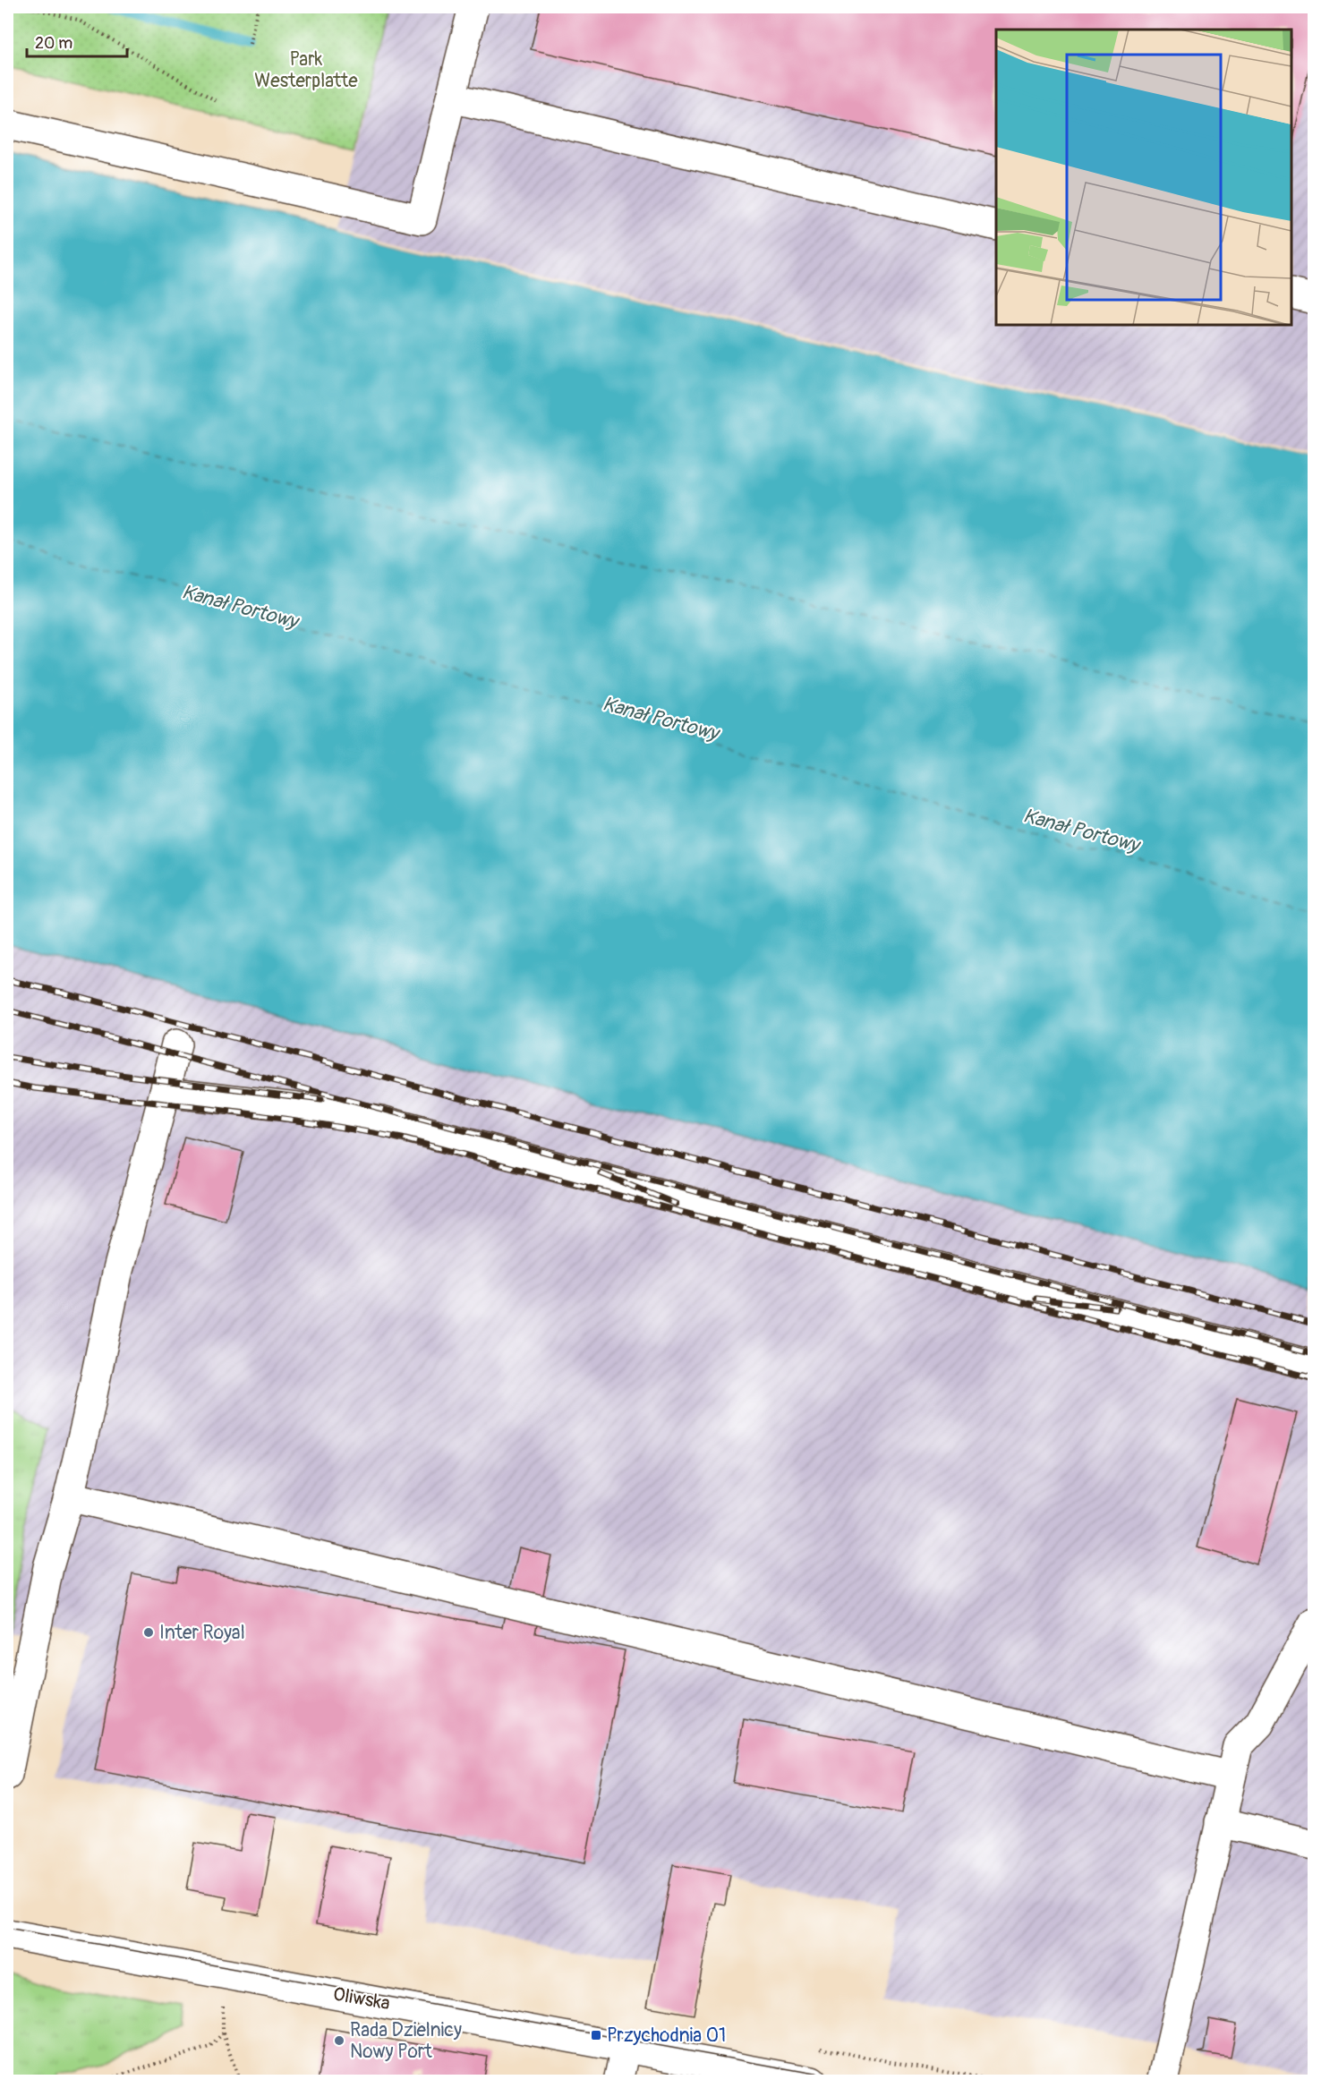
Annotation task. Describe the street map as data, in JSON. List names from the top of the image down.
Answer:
{
  "streets": {
    "street": ["Oliwska"]
  },
  "water": ["Kanał Portowy"],
  "parks": ["Park Westerplatte"],
  "places": {
    "other": ["Inter Royal", "Rada Dzielnicy Nowy Port"],
    "transit": ["Przychodnia 01"]
  },
  "scale_bar": "20 m"
}
